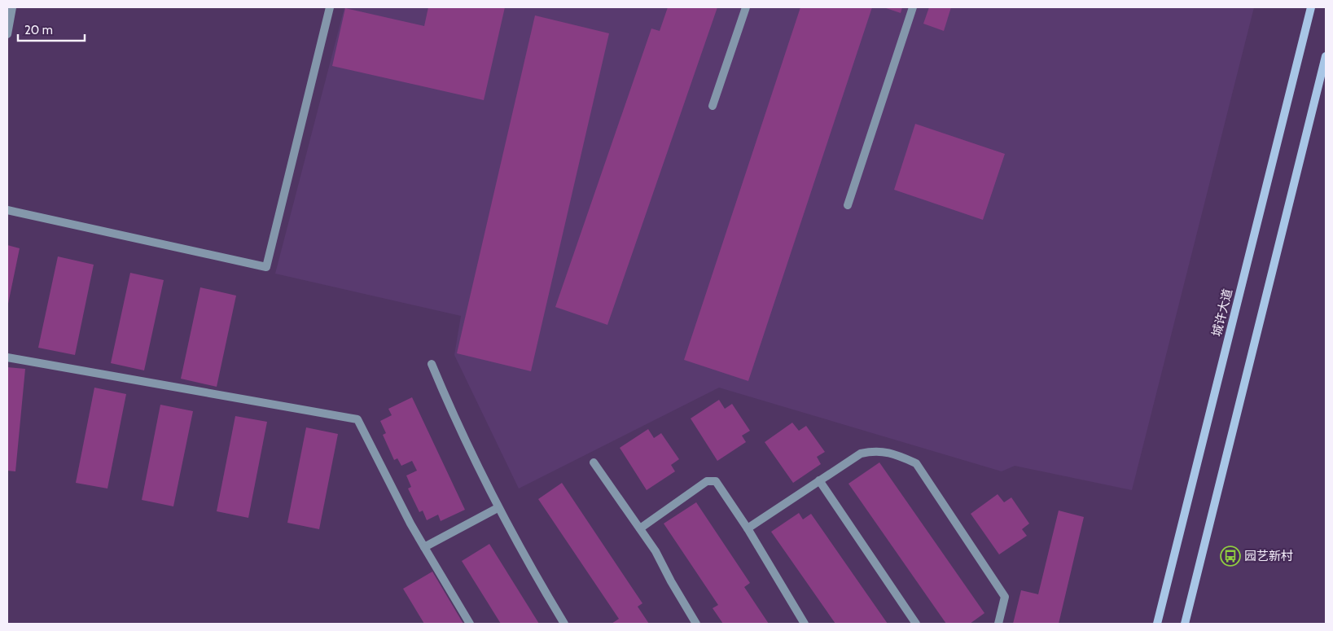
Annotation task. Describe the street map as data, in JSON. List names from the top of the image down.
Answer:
{
  "streets": {
    "main road": ["城许大道"]
  },
  "places": {
    "bus stop": ["园艺新村"]
  },
  "scale_bar": "20 m"
}
